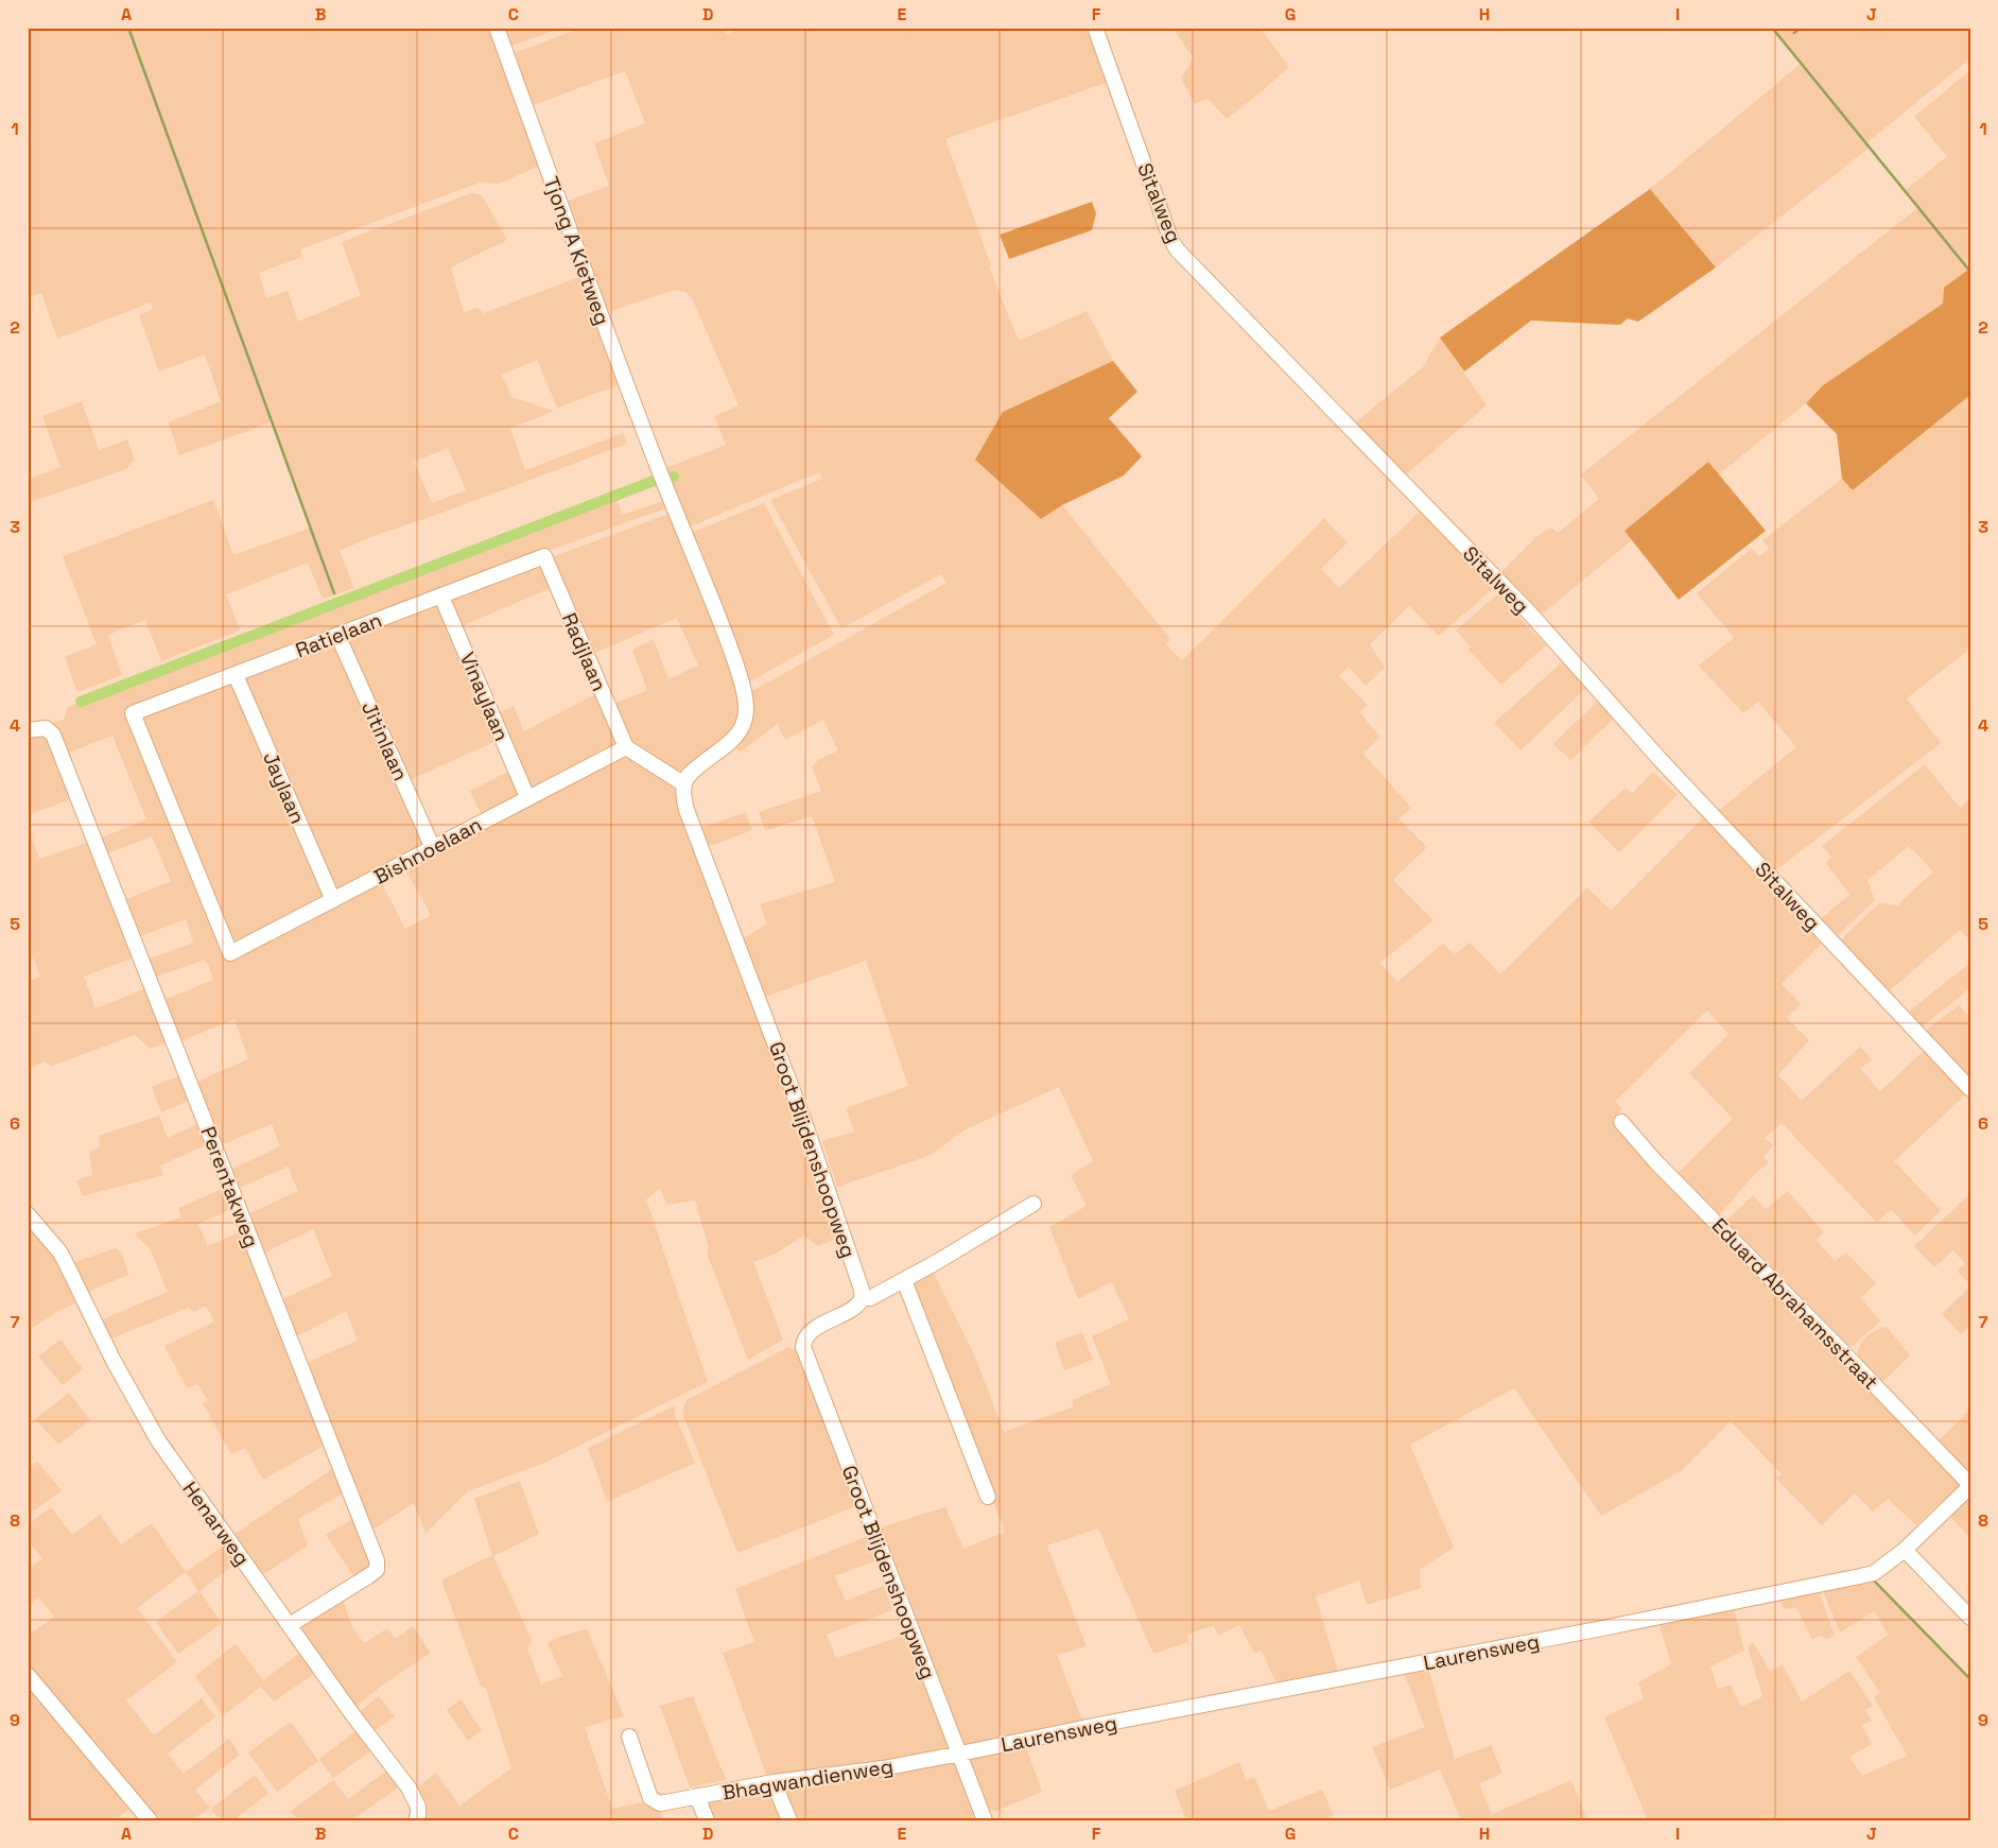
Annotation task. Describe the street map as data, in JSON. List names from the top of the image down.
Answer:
{
  "streets": {
    "street": [
      "Sitalweg",
      "Tjong A Kietweg",
      "Ratielaan",
      "Radjlaan",
      "Vinaylaan",
      "Jitinlaan",
      "Jaylaan",
      "Bishnoelaan",
      "Groot Blijdenshoopweg",
      "Perentakweg",
      "Eduard Abrahamsstraat",
      "Henarweg",
      "Laurensweg",
      "Bhagwandienweg"
    ]
  },
  "crossings": [
    ["Tjong A Kietweg", "Groot Blijdenshoopweg"],
    ["Ratielaan", "Radjlaan"],
    ["Ratielaan", "Vinaylaan"],
    ["Ratielaan", "Jitinlaan"],
    ["Ratielaan", "Jaylaan"],
    ["Ratielaan", "Bishnoelaan"],
    ["Radjlaan", "Bishnoelaan"],
    ["Vinaylaan", "Bishnoelaan"],
    ["Jitinlaan", "Bishnoelaan"],
    ["Jaylaan", "Bishnoelaan"],
    ["Groot Blijdenshoopweg", "Laurensweg"],
    ["Groot Blijdenshoopweg", "Bhagwandienweg"],
    ["Perentakweg", "Henarweg"],
    ["Eduard Abrahamsstraat", "Laurensweg"],
    ["Laurensweg", "Bhagwandienweg"]
  ],
  "grid": {
    "columns": [
      "A",
      "B",
      "C",
      "D",
      "E",
      "F",
      "G",
      "H",
      "I",
      "J"
    ],
    "rows": [
      "1",
      "2",
      "3",
      "4",
      "5",
      "6",
      "7",
      "8",
      "9"
    ]
  }
}
